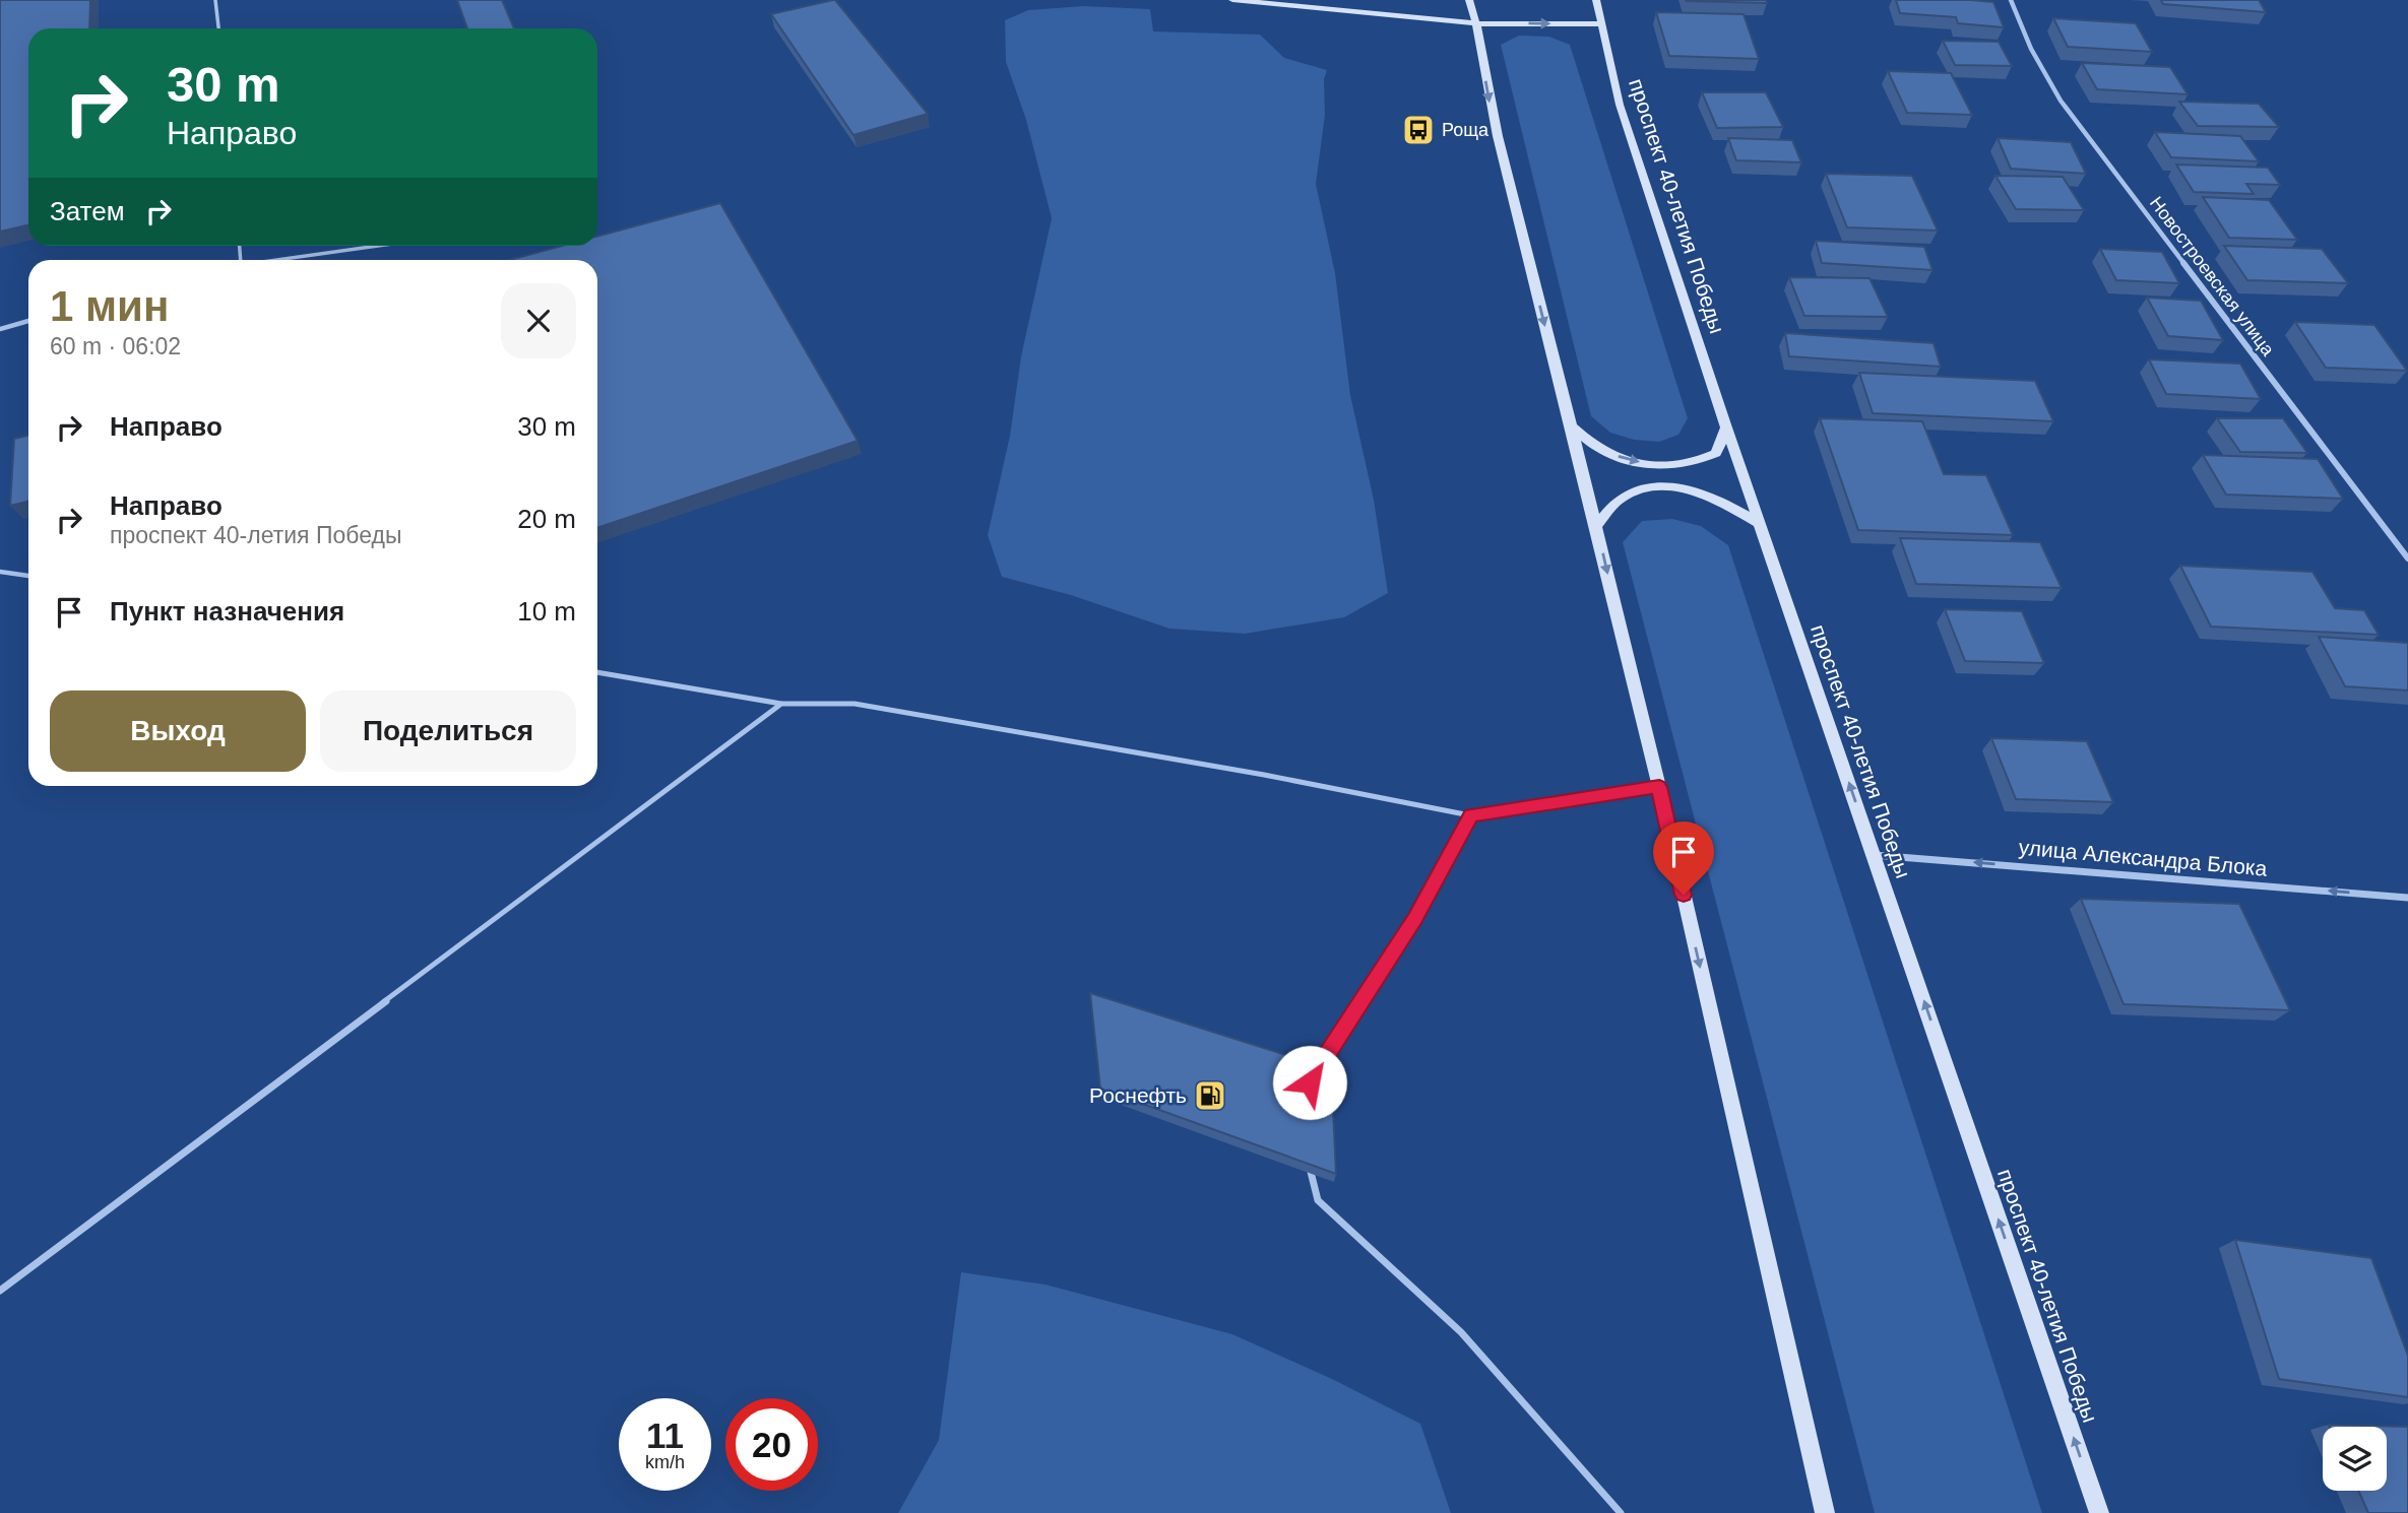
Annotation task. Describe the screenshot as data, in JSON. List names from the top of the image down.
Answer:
{
  "streets": {
    "main road": ["проспект 40-летия Победы"],
    "street": ["Новостроевская улица", "улица Александра Блока"]
  },
  "crossings": [
    ["проспект 40-летия Победы", "улица Александра Блока"]
  ],
  "one_way": ["проспект 40-летия Победы", "улица Александра Блока"],
  "places": {
    "bus stop": ["Роща"],
    "fuel station": ["Роснефть"]
  },
  "page": {
    "turn": ["30 m", "Направо"],
    "then": "Затем",
    "heading": ["1 мин", "60 m · 06:02"],
    "list": [
      {
        "name": "Направо",
        "value": "30 m"
      },
      {
        "name": "Направо",
        "note": "проспект 40-летия Победы",
        "value": "20 m"
      },
      {
        "name": "Пункт назначения",
        "value": "10 m"
      }
    ],
    "buttons": ["Выход", "Поделиться"],
    "speed": "11 km/h",
    "limit": "20"
  }
}
